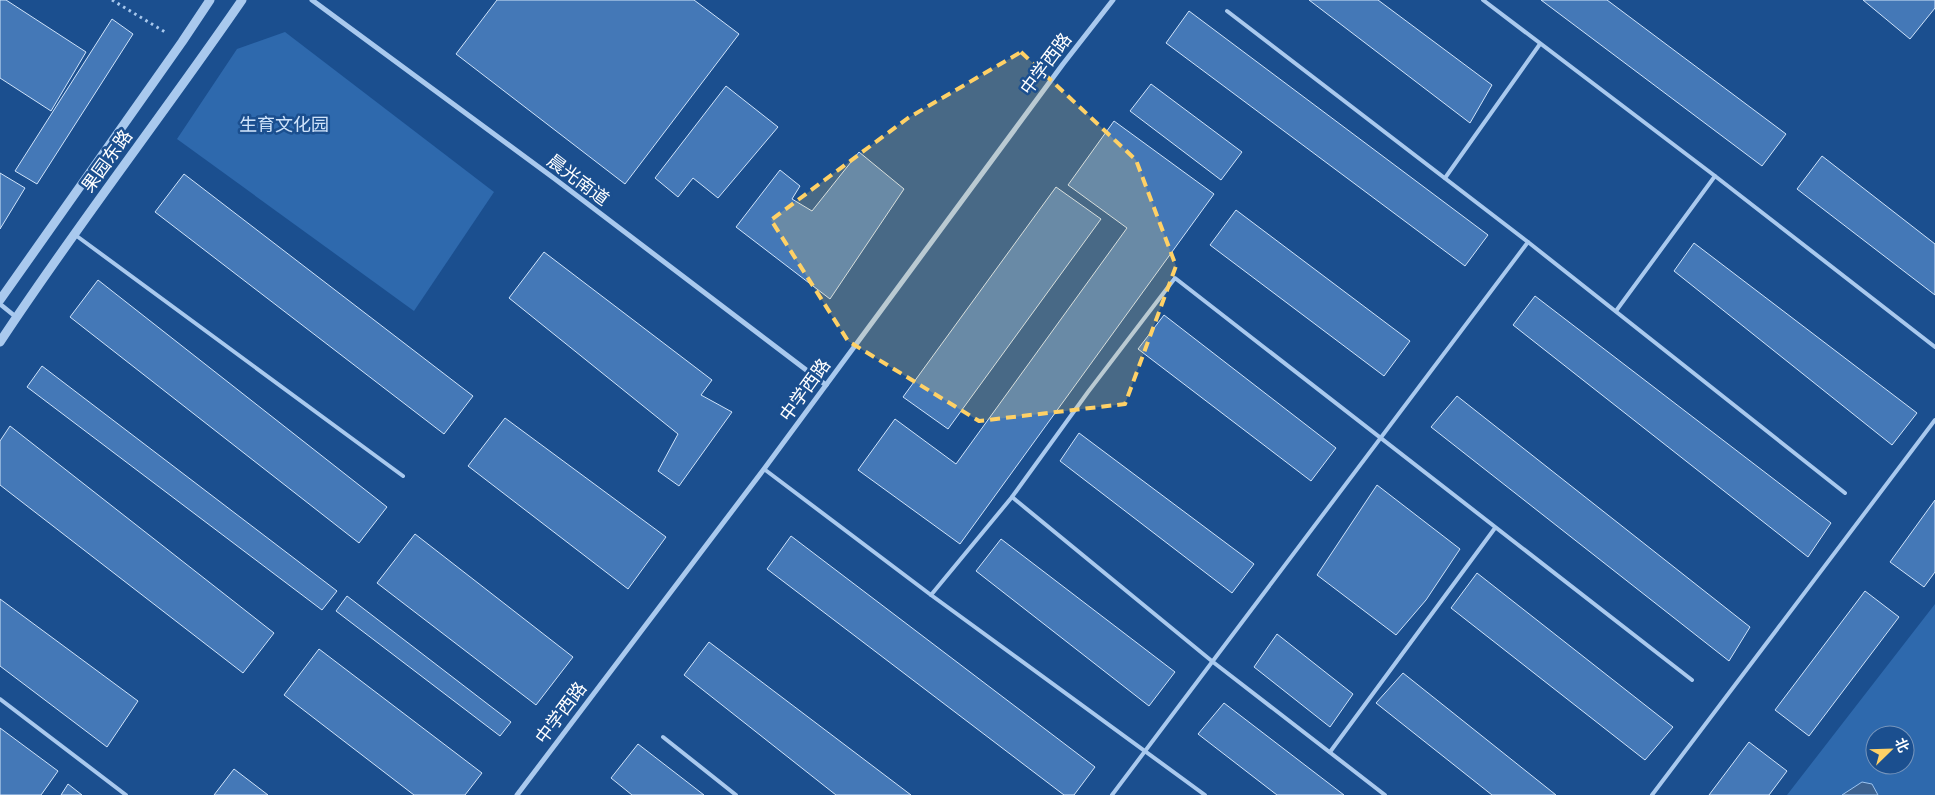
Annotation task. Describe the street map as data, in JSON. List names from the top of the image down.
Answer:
{
  "streets": {
    "street": ["中学西路", "果园东路", "晨光南道"]
  },
  "crossings": [
    ["中学西路", "晨光南道"]
  ],
  "parks": ["生育文化园"],
  "north": "top right"
}
